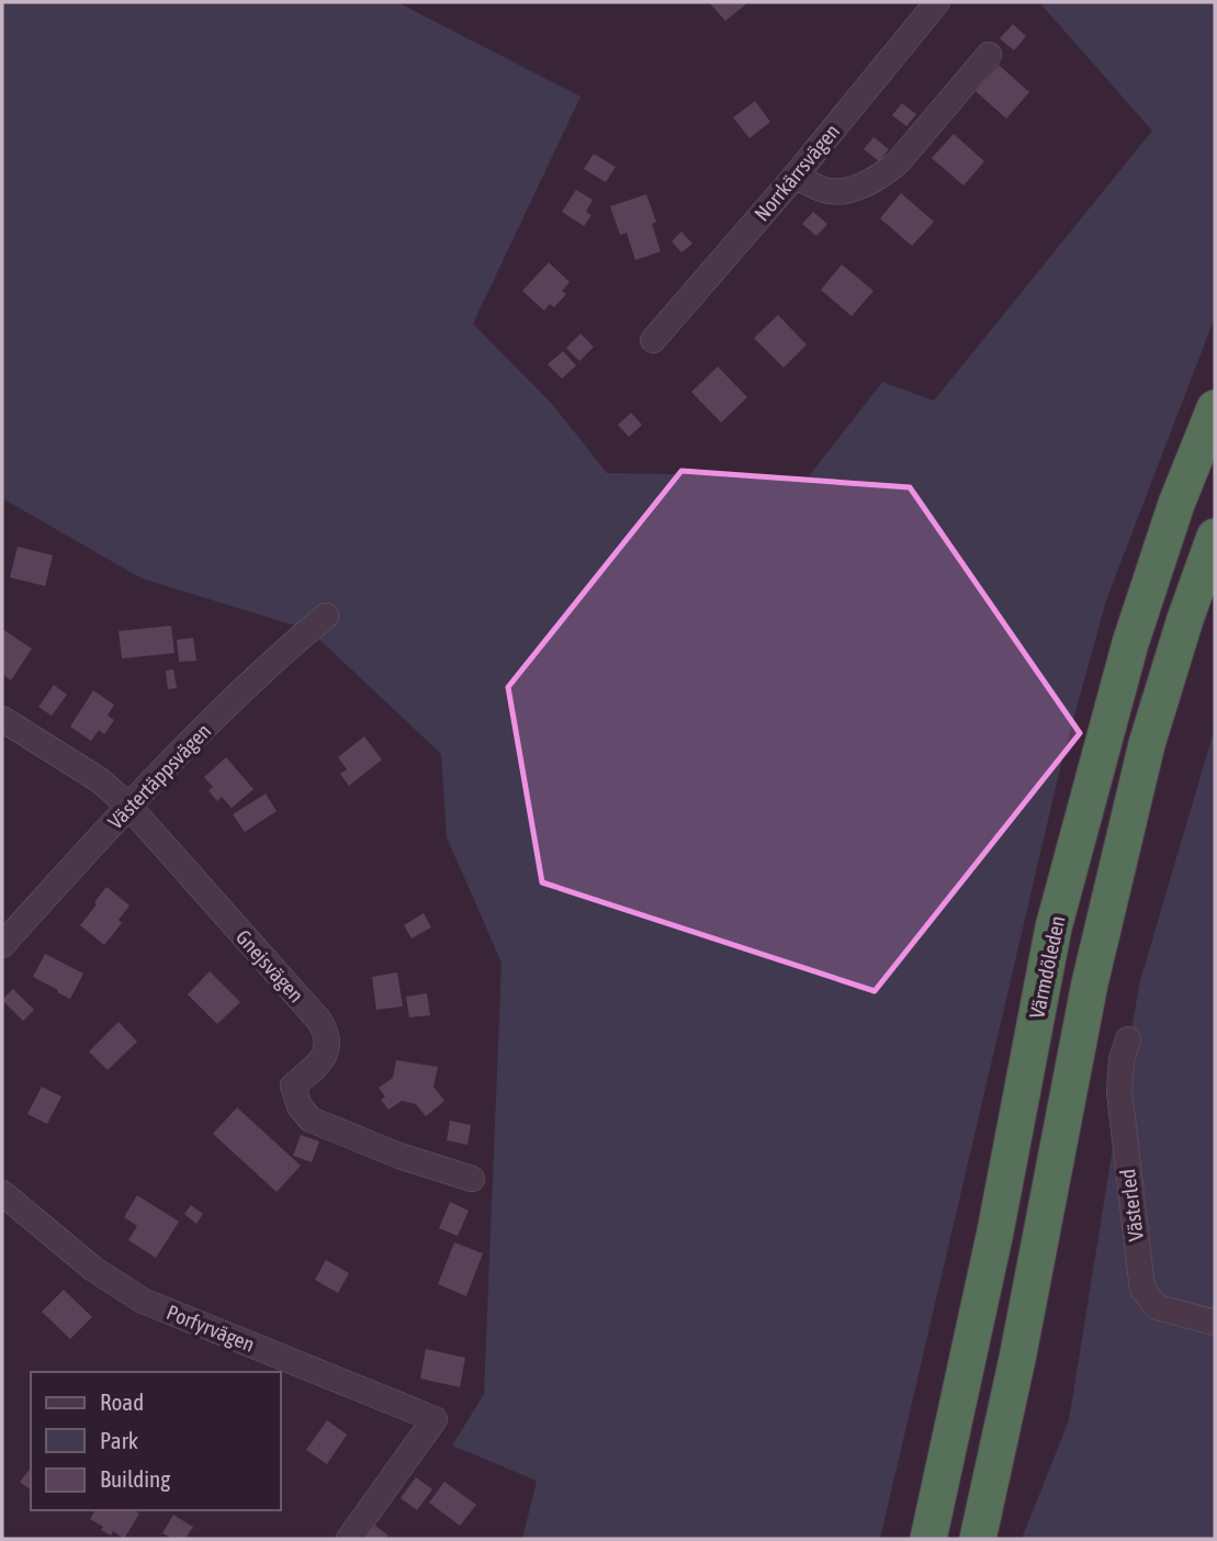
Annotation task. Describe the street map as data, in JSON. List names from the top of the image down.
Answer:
{
  "streets": {
    "highway": ["Värmdöleden"],
    "street": [
      "Norrkärrsvägen",
      "Västertäppsvägen",
      "Gnejsvägen",
      "Västerled",
      "Porfyrvägen"
    ]
  },
  "crossings": [
    ["Västertäppsvägen", "Gnejsvägen"]
  ],
  "legend": ["Road", "Park", "Building"]
}
